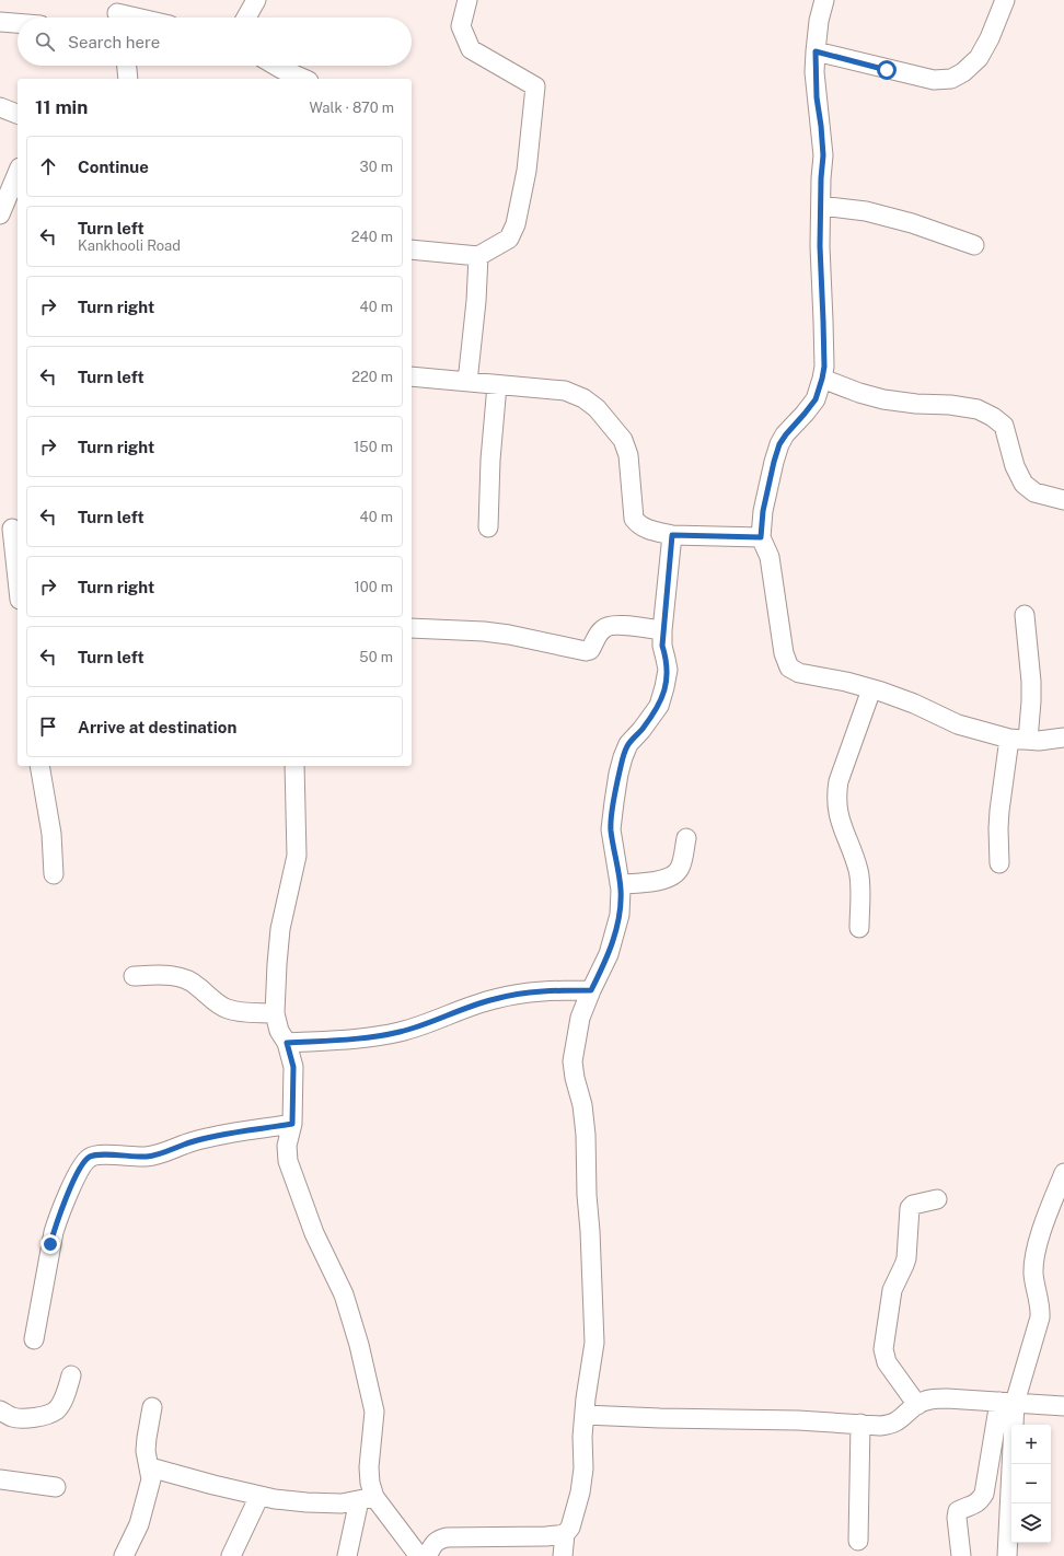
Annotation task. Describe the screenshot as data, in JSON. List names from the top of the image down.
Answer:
{
  "page": {
    "search": "Search here",
    "heading": ["11 min", "Walk · 870 m"],
    "list": [
      ["Continue", "30 m"],
      ["Turn left", "Kankhooli Road", "240 m"],
      ["Turn right", "40 m"],
      ["Turn left", "220 m"],
      ["Turn right", "150 m"],
      ["Turn left", "40 m"],
      ["Turn right", "100 m"],
      ["Turn left", "50 m"],
      "Arrive at destination"
    ],
    "map_buttons": ["+", "−"]
  }
}
